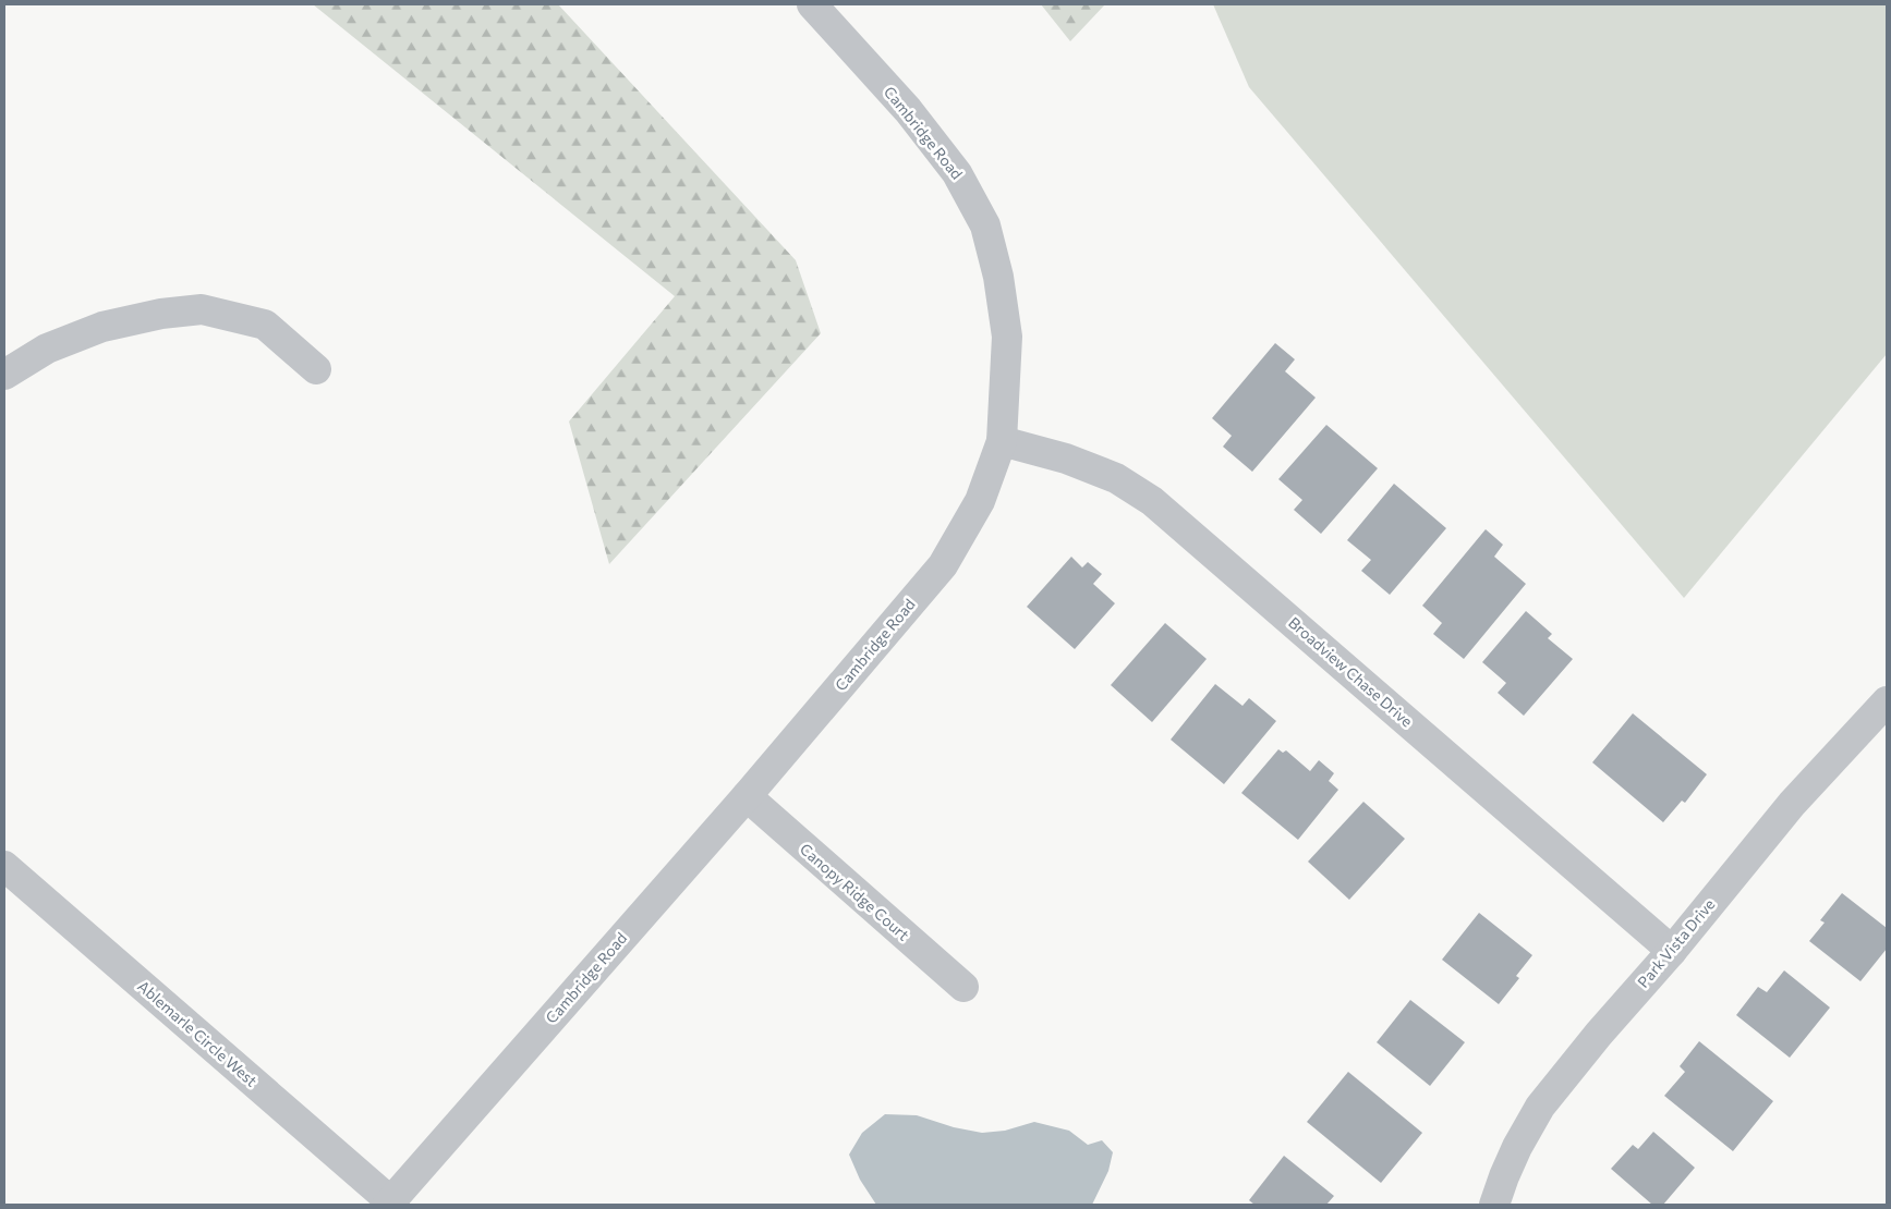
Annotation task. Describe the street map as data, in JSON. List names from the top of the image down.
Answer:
{
  "streets": {
    "street": [
      "Cambridge Road",
      "Broadview Chase Drive",
      "Canopy Ridge Court",
      "Park Vista Drive",
      "Ablemarle Circle West"
    ]
  },
  "crossings": [
    ["Cambridge Road", "Broadview Chase Drive"],
    ["Cambridge Road", "Canopy Ridge Court"],
    ["Cambridge Road", "Ablemarle Circle West"],
    ["Broadview Chase Drive", "Park Vista Drive"]
  ]
}
